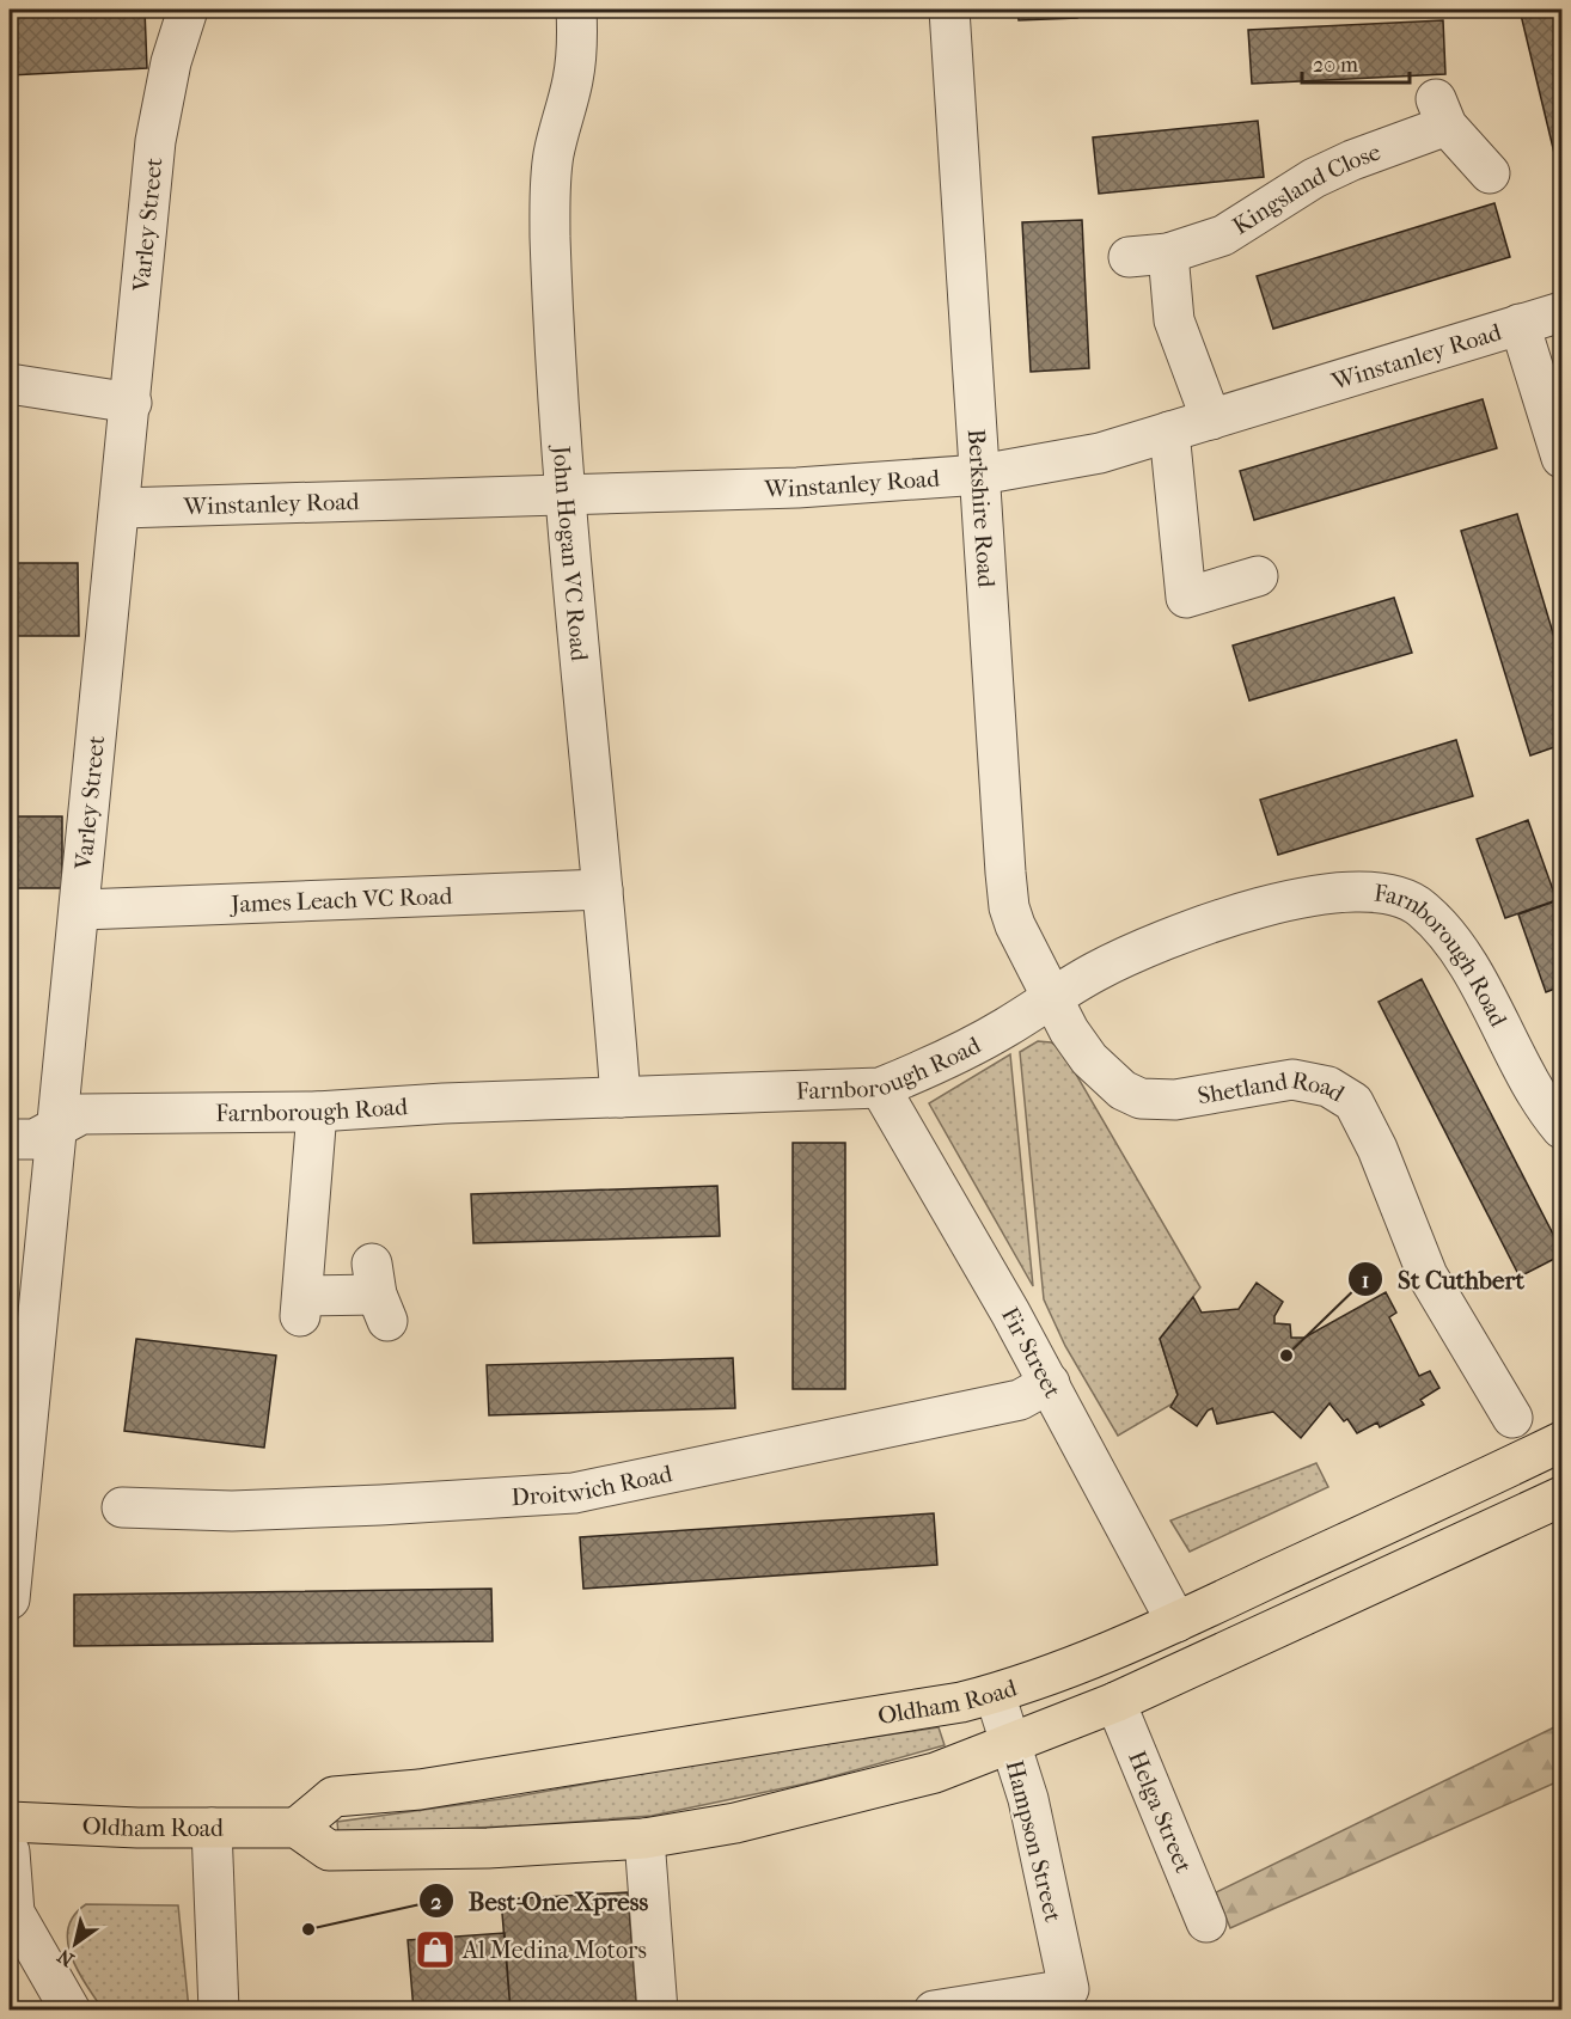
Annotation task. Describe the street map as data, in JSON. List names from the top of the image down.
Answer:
{
  "streets": {
    "highway": ["Oldham Road"],
    "street": [
      "Kingsland Close",
      "Varley Street",
      "Winstanley Road",
      "Berkshire Road",
      "John Hogan VC Road",
      "James Leach VC Road",
      "Farnborough Road",
      "Shetland Road",
      "Fir Street",
      "Droitwich Road",
      "Helga Street",
      "Hampson Street"
    ]
  },
  "crossings": [
    ["Varley Street", "Winstanley Road"],
    ["Varley Street", "James Leach VC Road"],
    ["Varley Street", "Farnborough Road"],
    ["Winstanley Road", "Berkshire Road"],
    ["Winstanley Road", "John Hogan VC Road"],
    ["Berkshire Road", "Farnborough Road"],
    ["Berkshire Road", "Shetland Road"],
    ["John Hogan VC Road", "James Leach VC Road"],
    ["John Hogan VC Road", "Farnborough Road"],
    ["Farnborough Road", "Shetland Road"],
    ["Farnborough Road", "Fir Street"],
    ["Fir Street", "Droitwich Road"],
    ["Fir Street", "Oldham Road"],
    ["Oldham Road", "Hampson Street"]
  ],
  "places": {
    "other": ["St Cuthbert", "Best-One Xpress"],
    "shop": ["Al Medina Motors"]
  },
  "scale_bar": "20 m",
  "north": "bottom left"
}
